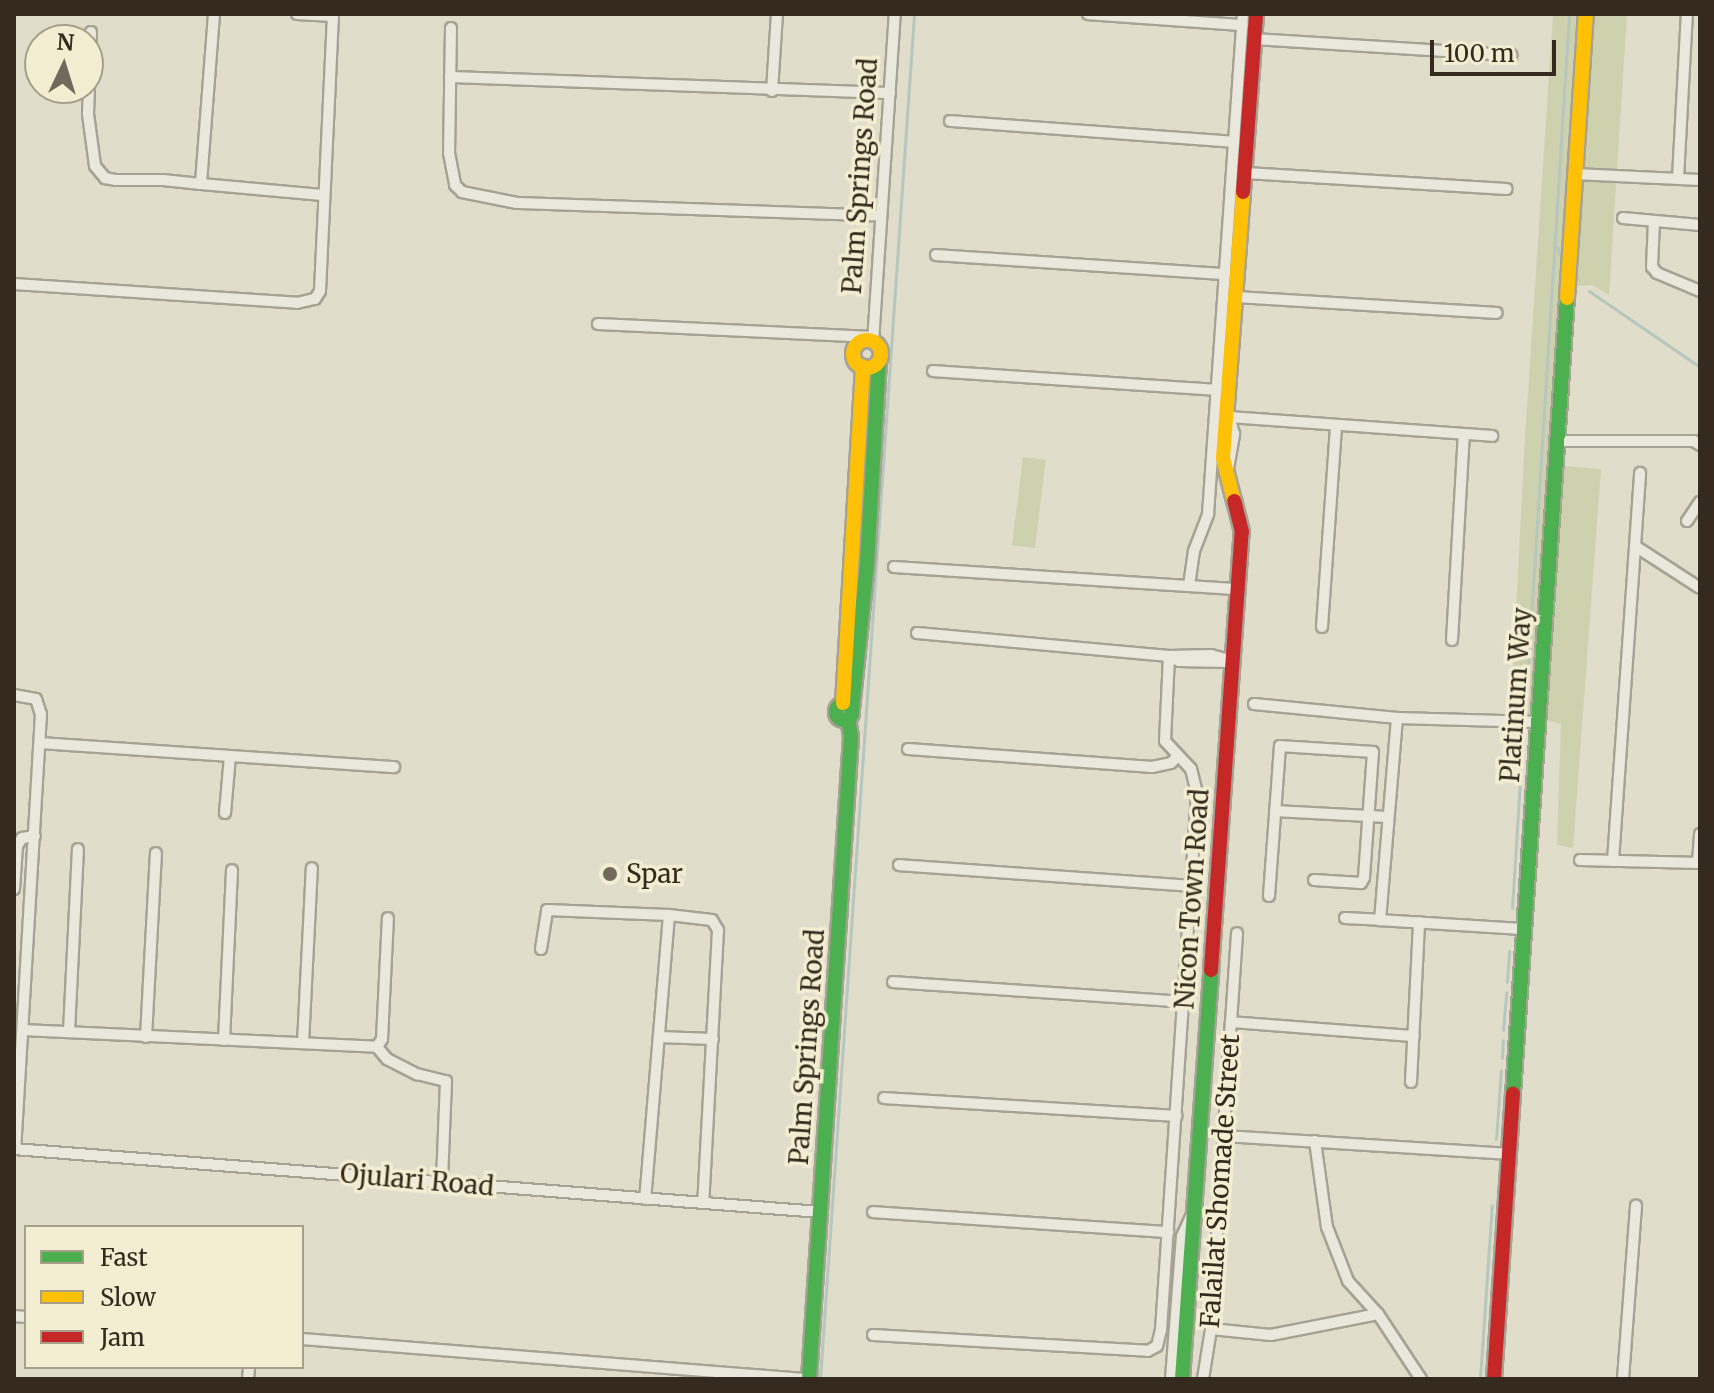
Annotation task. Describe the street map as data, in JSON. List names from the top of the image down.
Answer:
{
  "streets": {
    "street": [
      "Palm Springs Road",
      "Platinum Way",
      "Nicon Town Road",
      "Ojulari Road",
      "Falailat Shomade Street"
    ]
  },
  "crossings": [
    ["Palm Springs Road", "Ojulari Road"]
  ],
  "places": ["Spar"],
  "legend": ["Fast", "Slow", "Jam"],
  "scale_bar": "100 m",
  "north": "top"
}
